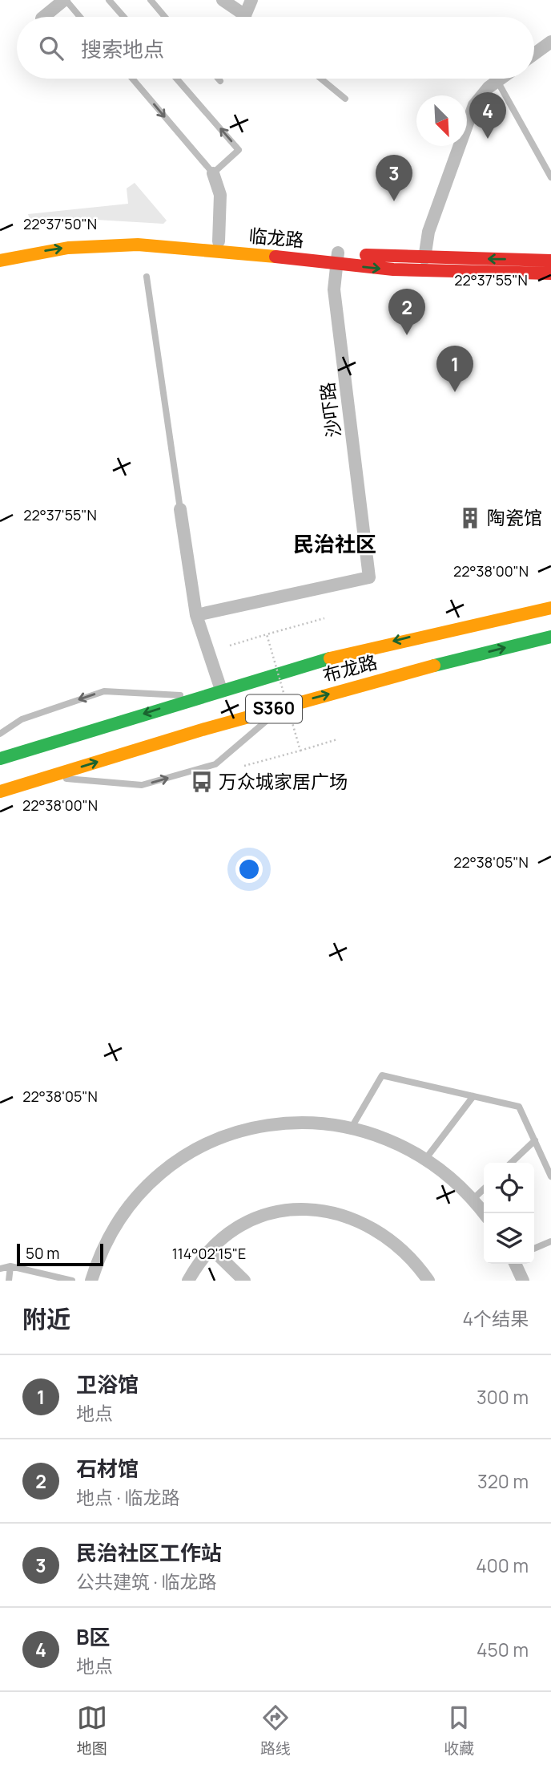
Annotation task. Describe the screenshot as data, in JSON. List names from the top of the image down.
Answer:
{
  "streets": {
    "main road": ["临龙路", "布龙路", "S360"],
    "street": ["沙吓路"]
  },
  "crossings": [
    ["临龙路", "沙吓路"]
  ],
  "districts": ["民治社区"],
  "places": {
    "building": ["陶瓷馆"],
    "bus stop": ["万众城家居广场"]
  },
  "scale_bar": "50 m",
  "north": "bottom right",
  "page": {
    "search": "搜索地点",
    "pins": [
      "4",
      "3",
      "2",
      "1"
    ],
    "scale": "50 m",
    "heading": ["附近", "4个结果"],
    "list": [
      {
        "mark": "1",
        "name": "卫浴馆",
        "note": "地点",
        "value": "300 m"
      },
      {
        "mark": "2",
        "name": "石材馆",
        "note": "地点 · 临龙路",
        "value": "320 m"
      },
      {
        "mark": "3",
        "name": "民治社区工作站",
        "note": "公共建筑 · 临龙路",
        "value": "400 m"
      },
      {
        "mark": "4",
        "name": "B区",
        "note": "地点",
        "value": "450 m"
      }
    ],
    "nav": ["地图", "路线", "收藏"]
  },
  "coordinates": [
    "22°37'50\"N",
    "22°37'55\"N",
    "22°38'00\"N",
    "22°38'05\"N",
    "114°02'15\"E"
  ]
}
